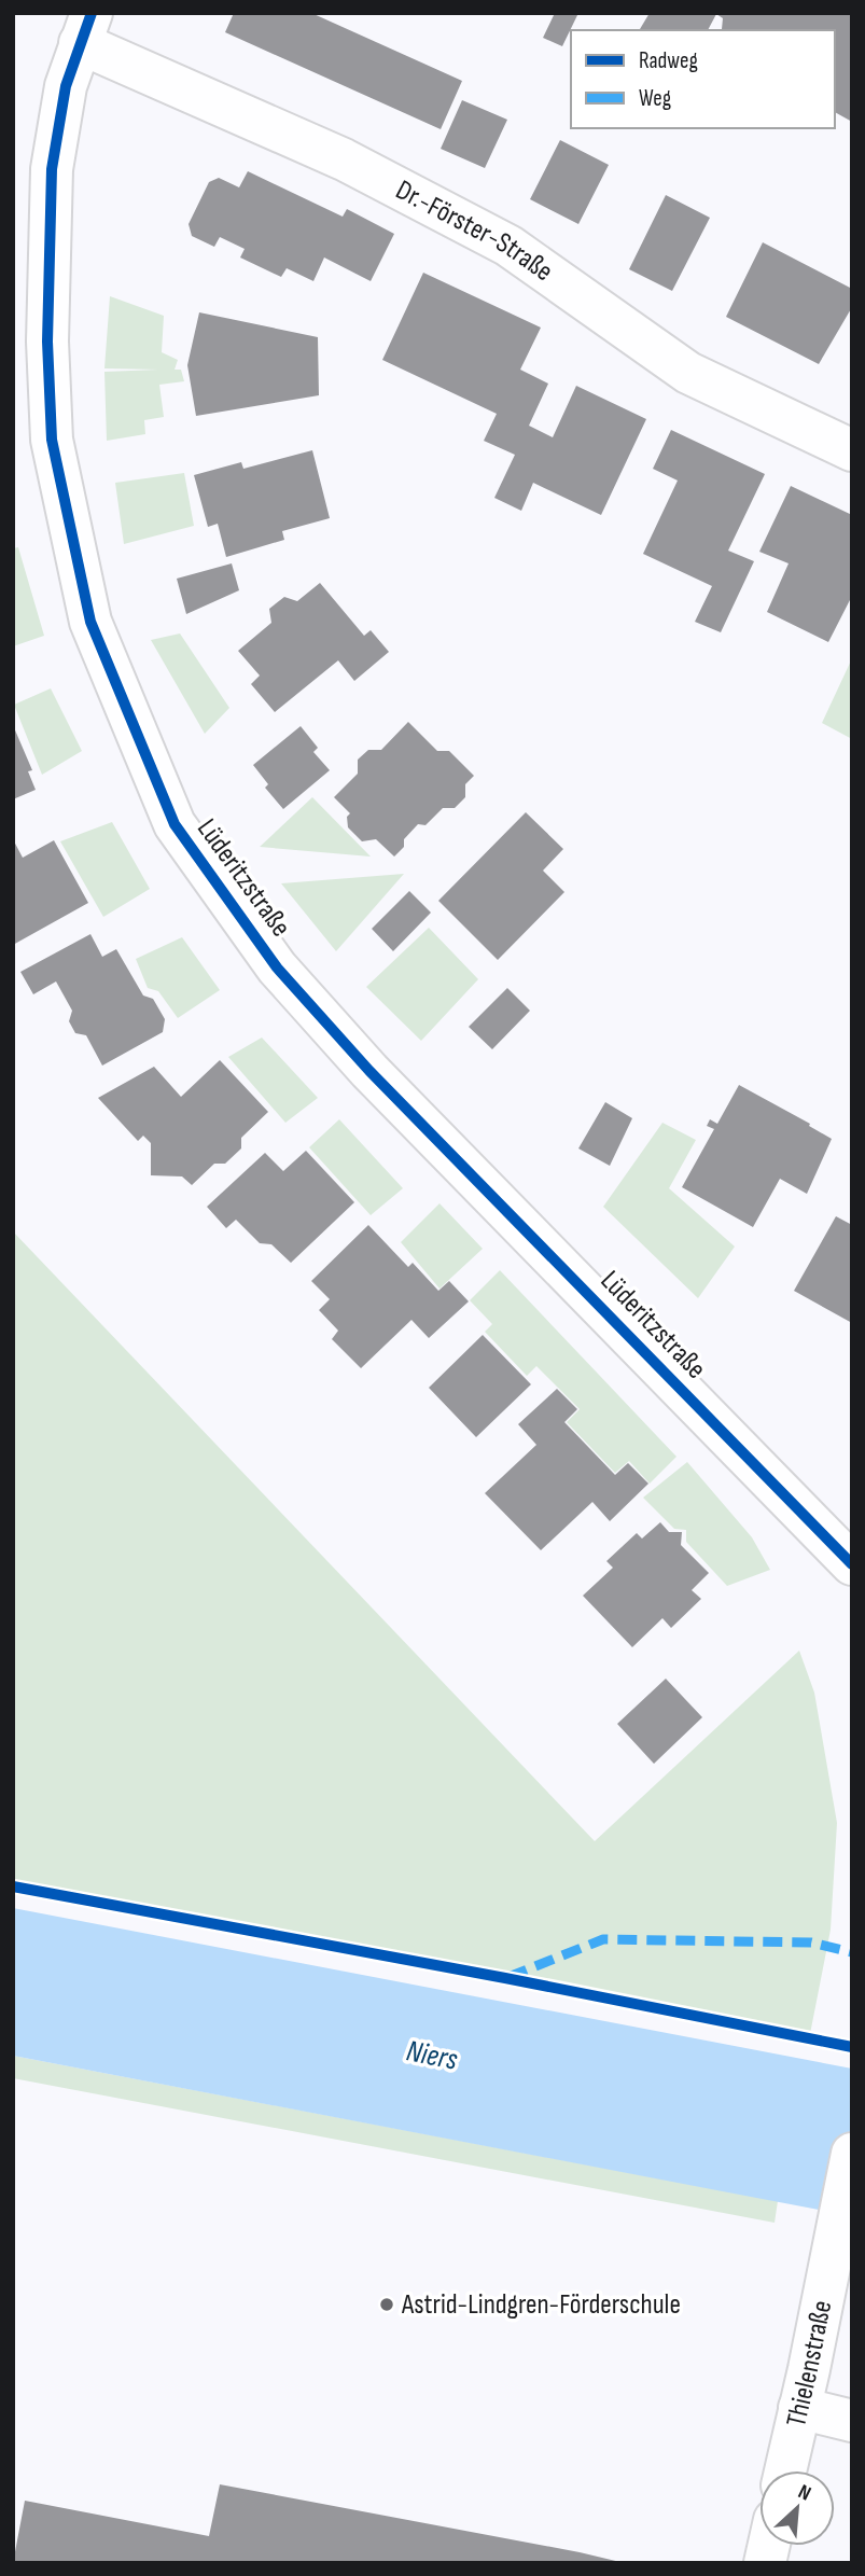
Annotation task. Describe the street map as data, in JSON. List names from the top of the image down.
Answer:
{
  "streets": {
    "street": ["Dr.-Förster-Straße", "Lüderitzstraße", "Thielenstraße"]
  },
  "crossings": [
    ["Dr.-Förster-Straße", "Lüderitzstraße"]
  ],
  "water": ["Niers"],
  "places": ["Astrid-Lindgren-Förderschule"],
  "legend": ["Radweg", "Weg"],
  "north": "top right"
}
